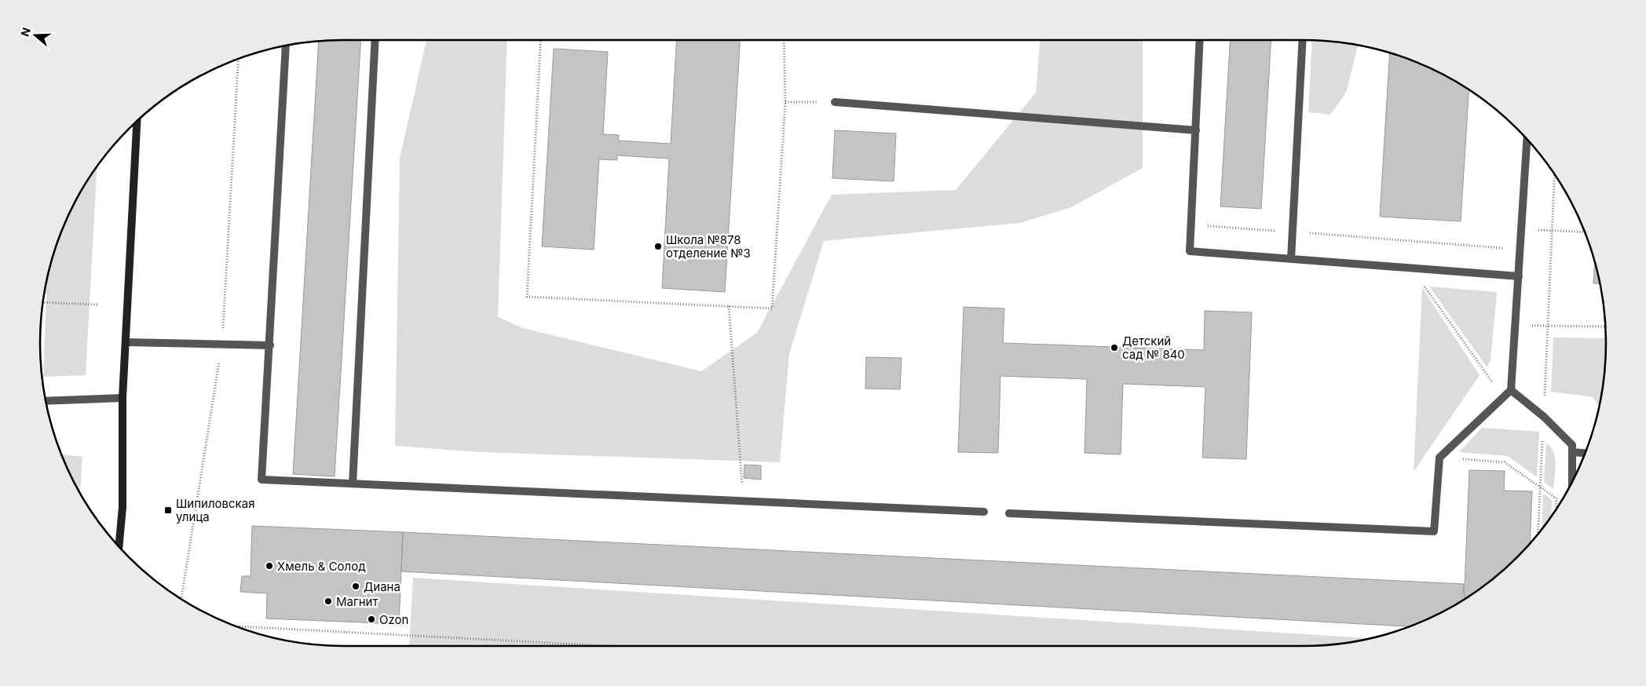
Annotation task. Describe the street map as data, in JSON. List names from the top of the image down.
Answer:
{
  "places": {
    "other": [
      "Школа №878 отделение №3",
      "Детский сад № 840",
      "Хмель & Солод",
      "Диана",
      "Магнит",
      "Ozon"
    ],
    "transit": ["Шипиловская улица"]
  },
  "north": "left"
}
